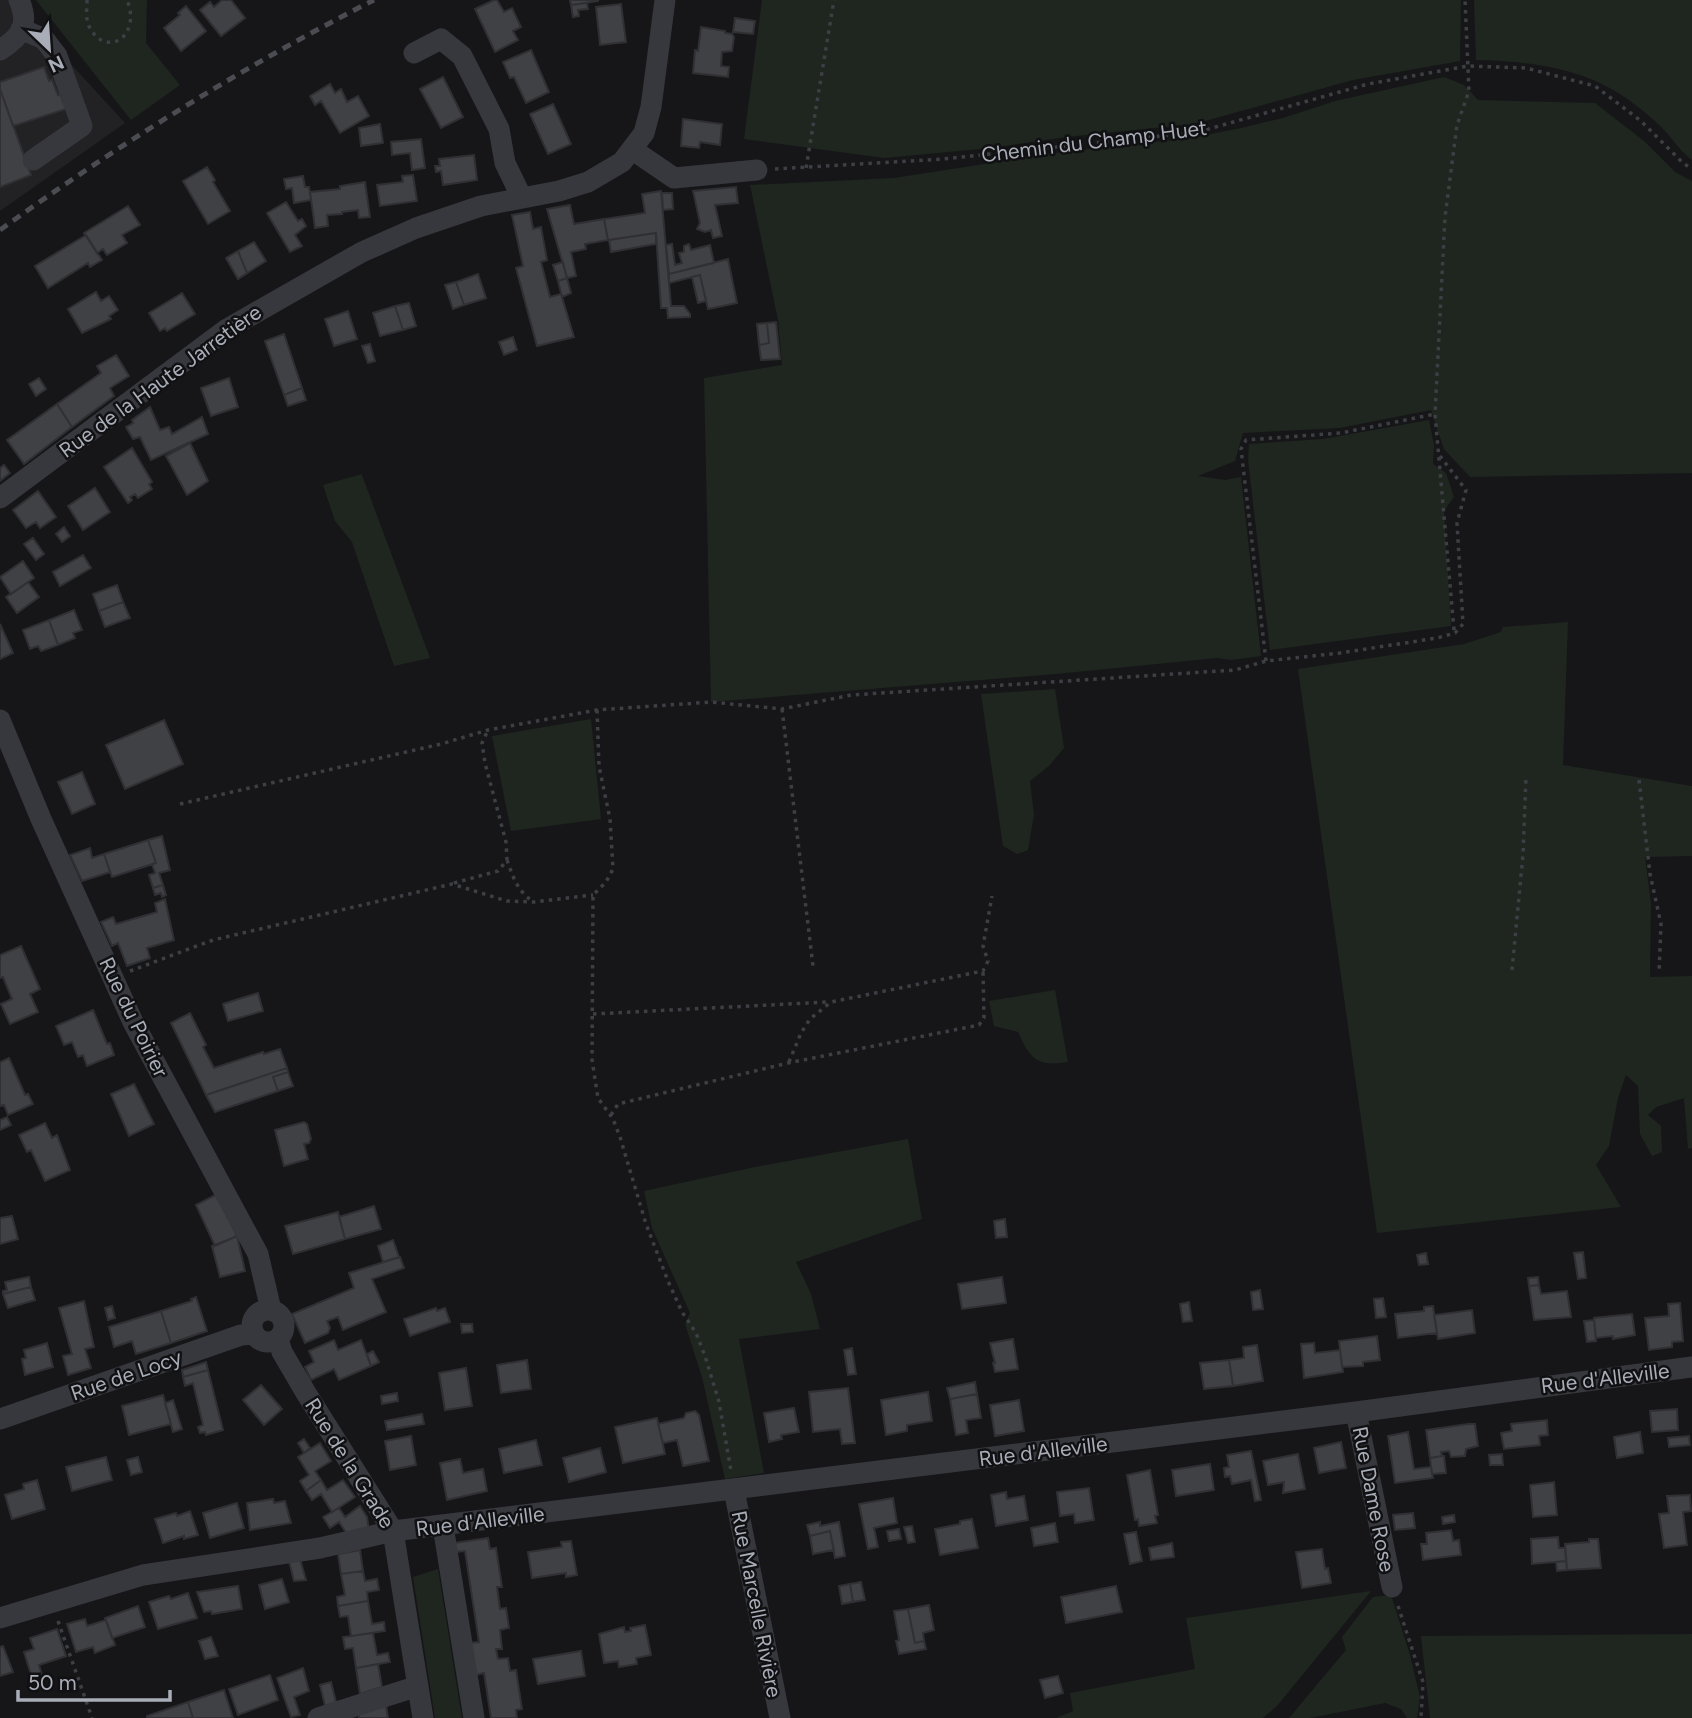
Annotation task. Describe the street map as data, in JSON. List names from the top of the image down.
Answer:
{
  "streets": {
    "street": [
      "Rue de la Haute Jarretière",
      "Rue du Poirier",
      "Rue de Locy",
      "Rue d'Alleville",
      "Rue de la Grade",
      "Rue Dame Rose",
      "Rue Marcelle Rivière"
    ],
    "path": ["Chemin du Champ Huet"]
  },
  "crossings": [
    ["Rue du Poirier", "Rue de Locy"],
    ["Rue du Poirier", "Rue de la Grade"],
    ["Rue de Locy", "Rue de la Grade"],
    ["Rue d'Alleville", "Rue de la Grade"],
    ["Rue d'Alleville", "Rue Dame Rose"],
    ["Rue d'Alleville", "Rue Marcelle Rivière"]
  ],
  "scale_bar": "50 m",
  "north": "bottom right"
}
